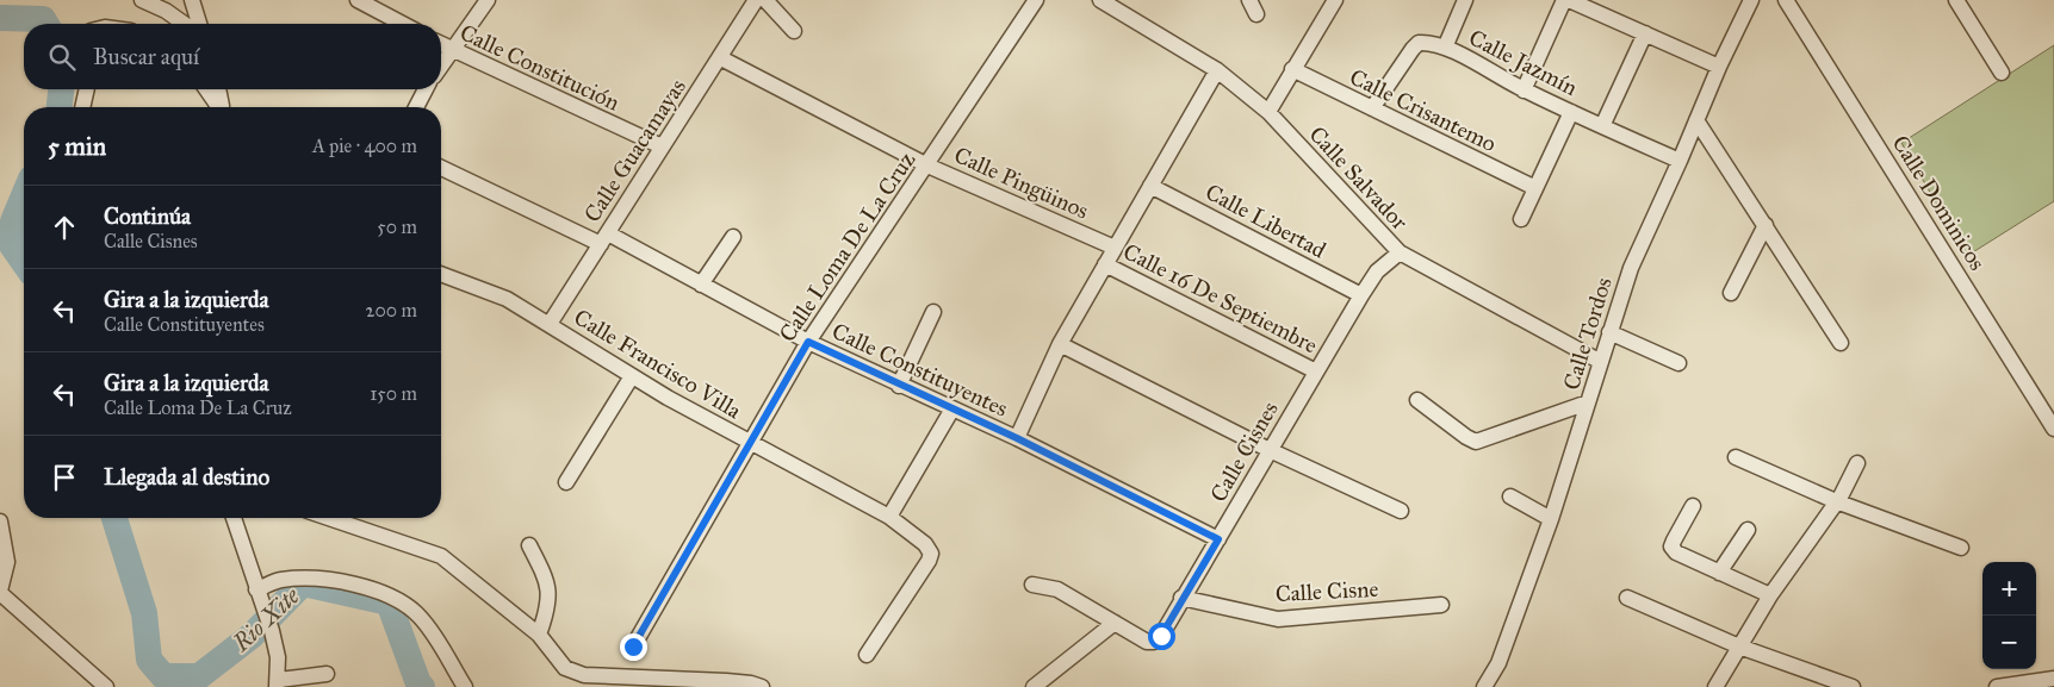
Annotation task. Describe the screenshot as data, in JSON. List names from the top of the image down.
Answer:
{
  "streets": {
    "street": [
      "Calle Jazmín",
      "Calle Constitución",
      "Calle Crisantemo",
      "Calle Guacamayas",
      "Calle Salvador",
      "Calle Pingüinos",
      "Calle Dominicos",
      "Calle Libertad",
      "Calle Loma De La Cruz",
      "Calle 16 De Septiembre",
      "Calle Tordos",
      "Calle Francisco Villa",
      "Calle Constituyentes",
      "Calle Cisnes",
      "Calle Cisne"
    ]
  },
  "crossings": [
    ["Calle Jazmín", "Calle Crisantemo"],
    ["Calle Jazmín", "Calle Tordos"],
    ["Calle Constitución", "Calle Guacamayas"],
    ["Calle Guacamayas", "Calle Pingüinos"],
    ["Calle Guacamayas", "Calle Francisco Villa"],
    ["Calle Guacamayas", "Calle Constituyentes"],
    ["Calle Salvador", "Calle Tordos"],
    ["Calle Salvador", "Calle Cisnes"],
    ["Calle Pingüinos", "Calle Loma De La Cruz"],
    ["Calle Libertad", "Calle Cisnes"],
    ["Calle Loma De La Cruz", "Calle Francisco Villa"],
    ["Calle Loma De La Cruz", "Calle Constituyentes"],
    ["Calle 16 De Septiembre", "Calle Cisnes"],
    ["Calle Constituyentes", "Calle Cisnes"],
    ["Calle Cisnes", "Calle Cisne"]
  ],
  "water": ["Rio Xite"],
  "page": {
    "search": "Buscar aquí",
    "heading": ["5 min", "A pie · 400 m"],
    "list": [
      ["Continúa", "Calle Cisnes", "50 m"],
      ["Gira a la izquierda", "Calle Constituyentes", "200 m"],
      ["Gira a la izquierda", "Calle Loma De La Cruz", "150 m"],
      "Llegada al destino"
    ],
    "map_buttons": ["+", "−"]
  }
}
